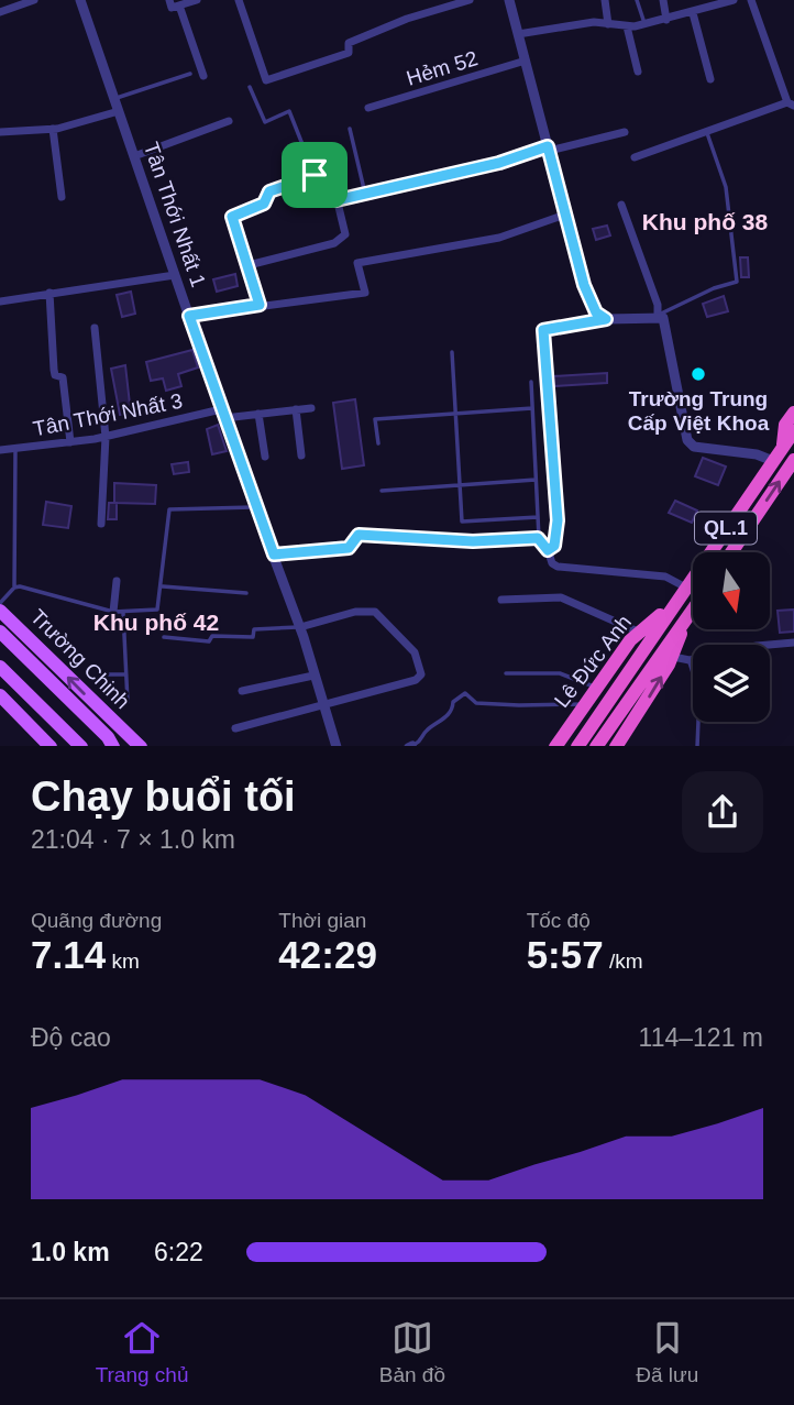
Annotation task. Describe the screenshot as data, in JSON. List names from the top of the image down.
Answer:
{
  "streets": {
    "highway": ["QL.1", "Lê Đức Anh"],
    "main road": ["Trường Chinh"],
    "street": ["Hẻm 52", "Tân Thới Nhất 1", "Tân Thới Nhất 3"]
  },
  "crossings": [
    ["Tân Thới Nhất 1", "Tân Thới Nhất 3"]
  ],
  "districts": ["Khu phố 38", "Khu phố 42"],
  "places": ["Trường Trung Cấp Việt Khoa"],
  "north": "bottom",
  "page": {
    "heading": ["Chạy buổi tối", "21:04 · 7 × 1.0 km"],
    "stats": [
      ["Quãng đường", "7.14 km"],
      ["Thời gian", "42:29"],
      ["Tốc độ", "5:57 /km"]
    ],
    "chart": ["Độ cao", "114–121 m"],
    "list": [
      {
        "name": "1.0 km",
        "note": "6:22"
      }
    ],
    "tabs": ["Trang chủ", "Bản đồ", "Đã lưu"]
  }
}
